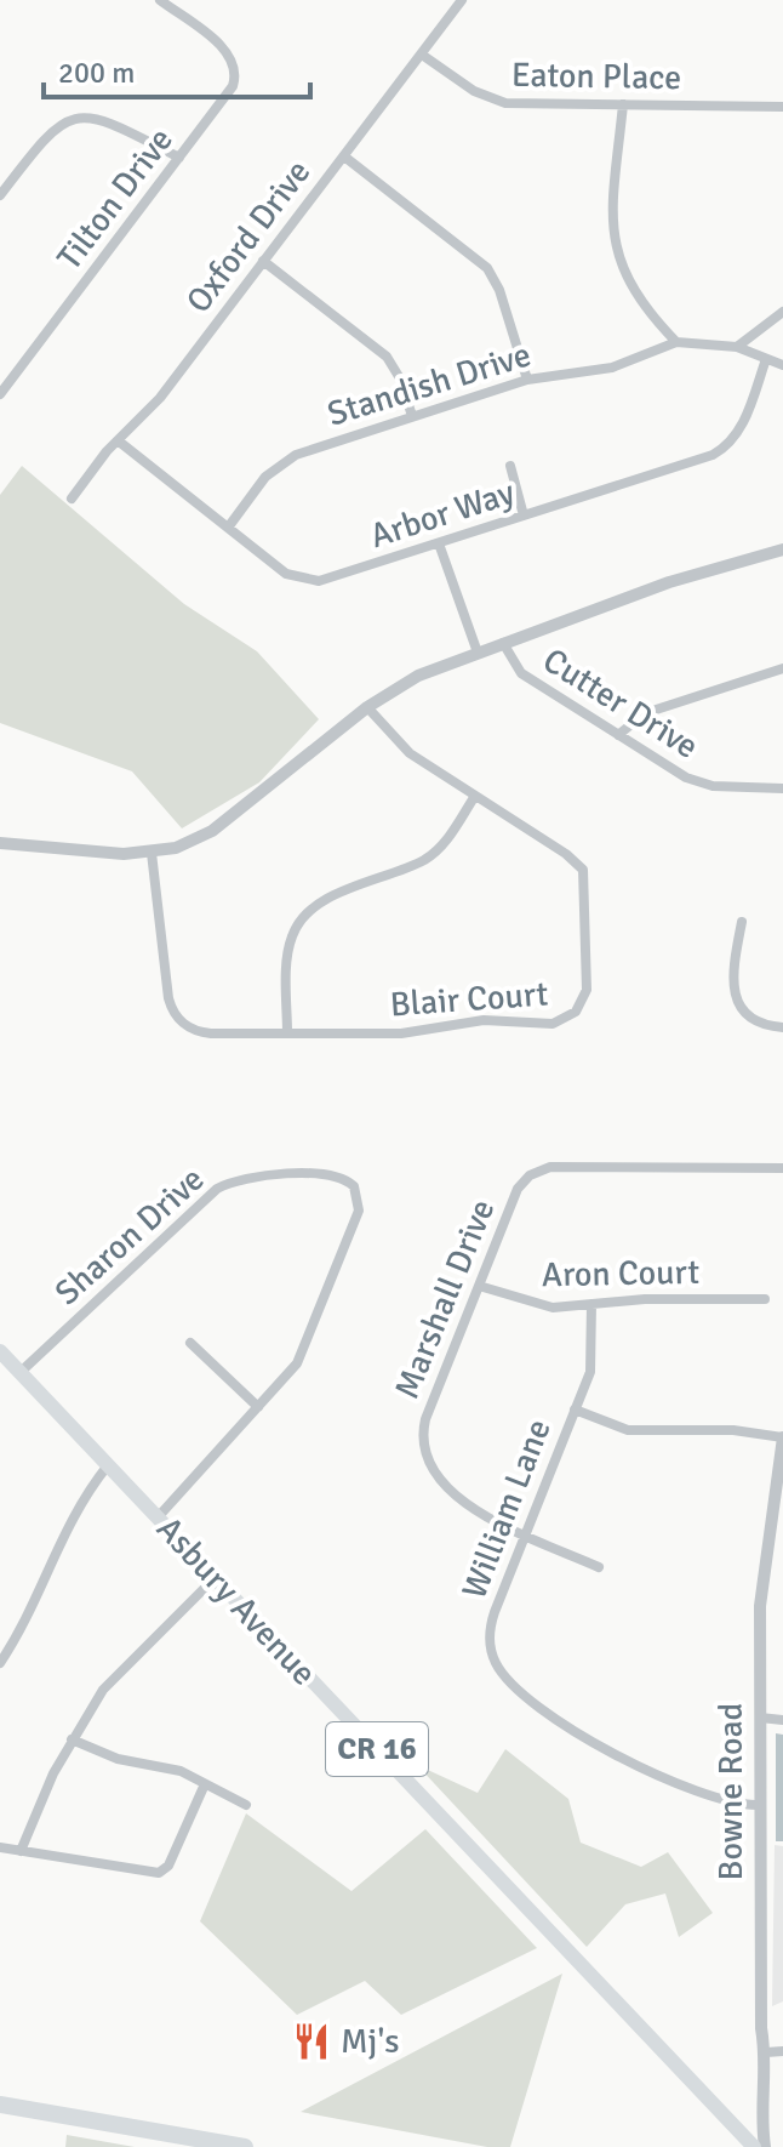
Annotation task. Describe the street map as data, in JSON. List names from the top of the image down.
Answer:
{
  "streets": {
    "main road": ["Asbury Avenue", "CR 16"],
    "street": [
      "Eaton Place",
      "Tilton Drive",
      "Oxford Drive",
      "Standish Drive",
      "Arbor Way",
      "Cutter Drive",
      "Blair Court",
      "Sharon Drive",
      "Aron Court",
      "Marshall Drive",
      "William Lane",
      "Bowne Road"
    ]
  },
  "crossings": [
    ["Eaton Place", "Oxford Drive"],
    ["Oxford Drive", "Arbor Way"],
    ["Standish Drive", "Arbor Way"],
    ["Sharon Drive", "Asbury Avenue"],
    ["Aron Court", "Marshall Drive"],
    ["Aron Court", "William Lane"],
    ["Marshall Drive", "William Lane"],
    ["William Lane", "Bowne Road"]
  ],
  "places": {
    "restaurant": ["Mj's"]
  },
  "scale_bar": "200 m"
}
